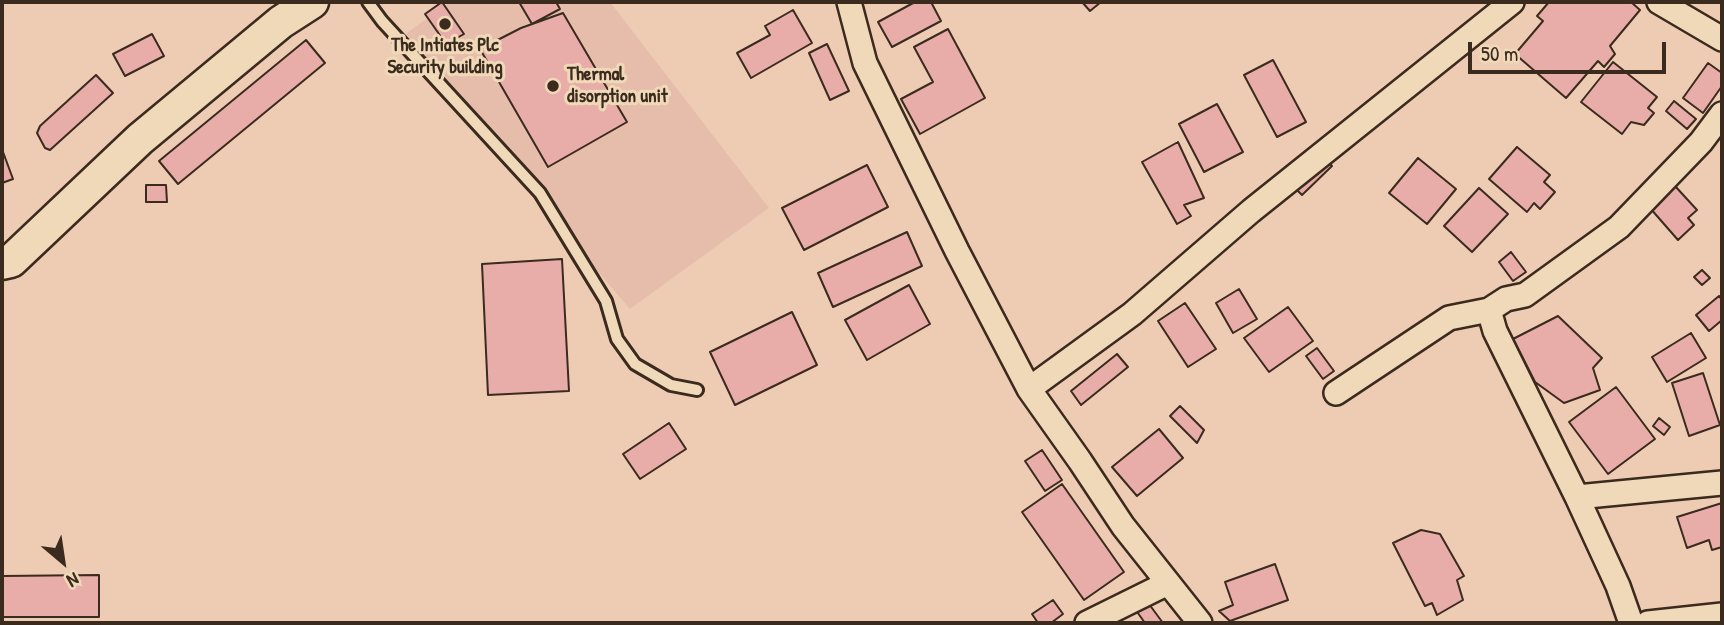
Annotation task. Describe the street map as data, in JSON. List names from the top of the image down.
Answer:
{
  "places": ["The Intiates Plc Security building", "Thermal disorption unit"],
  "scale_bar": "50 m",
  "north": "bottom right"
}
